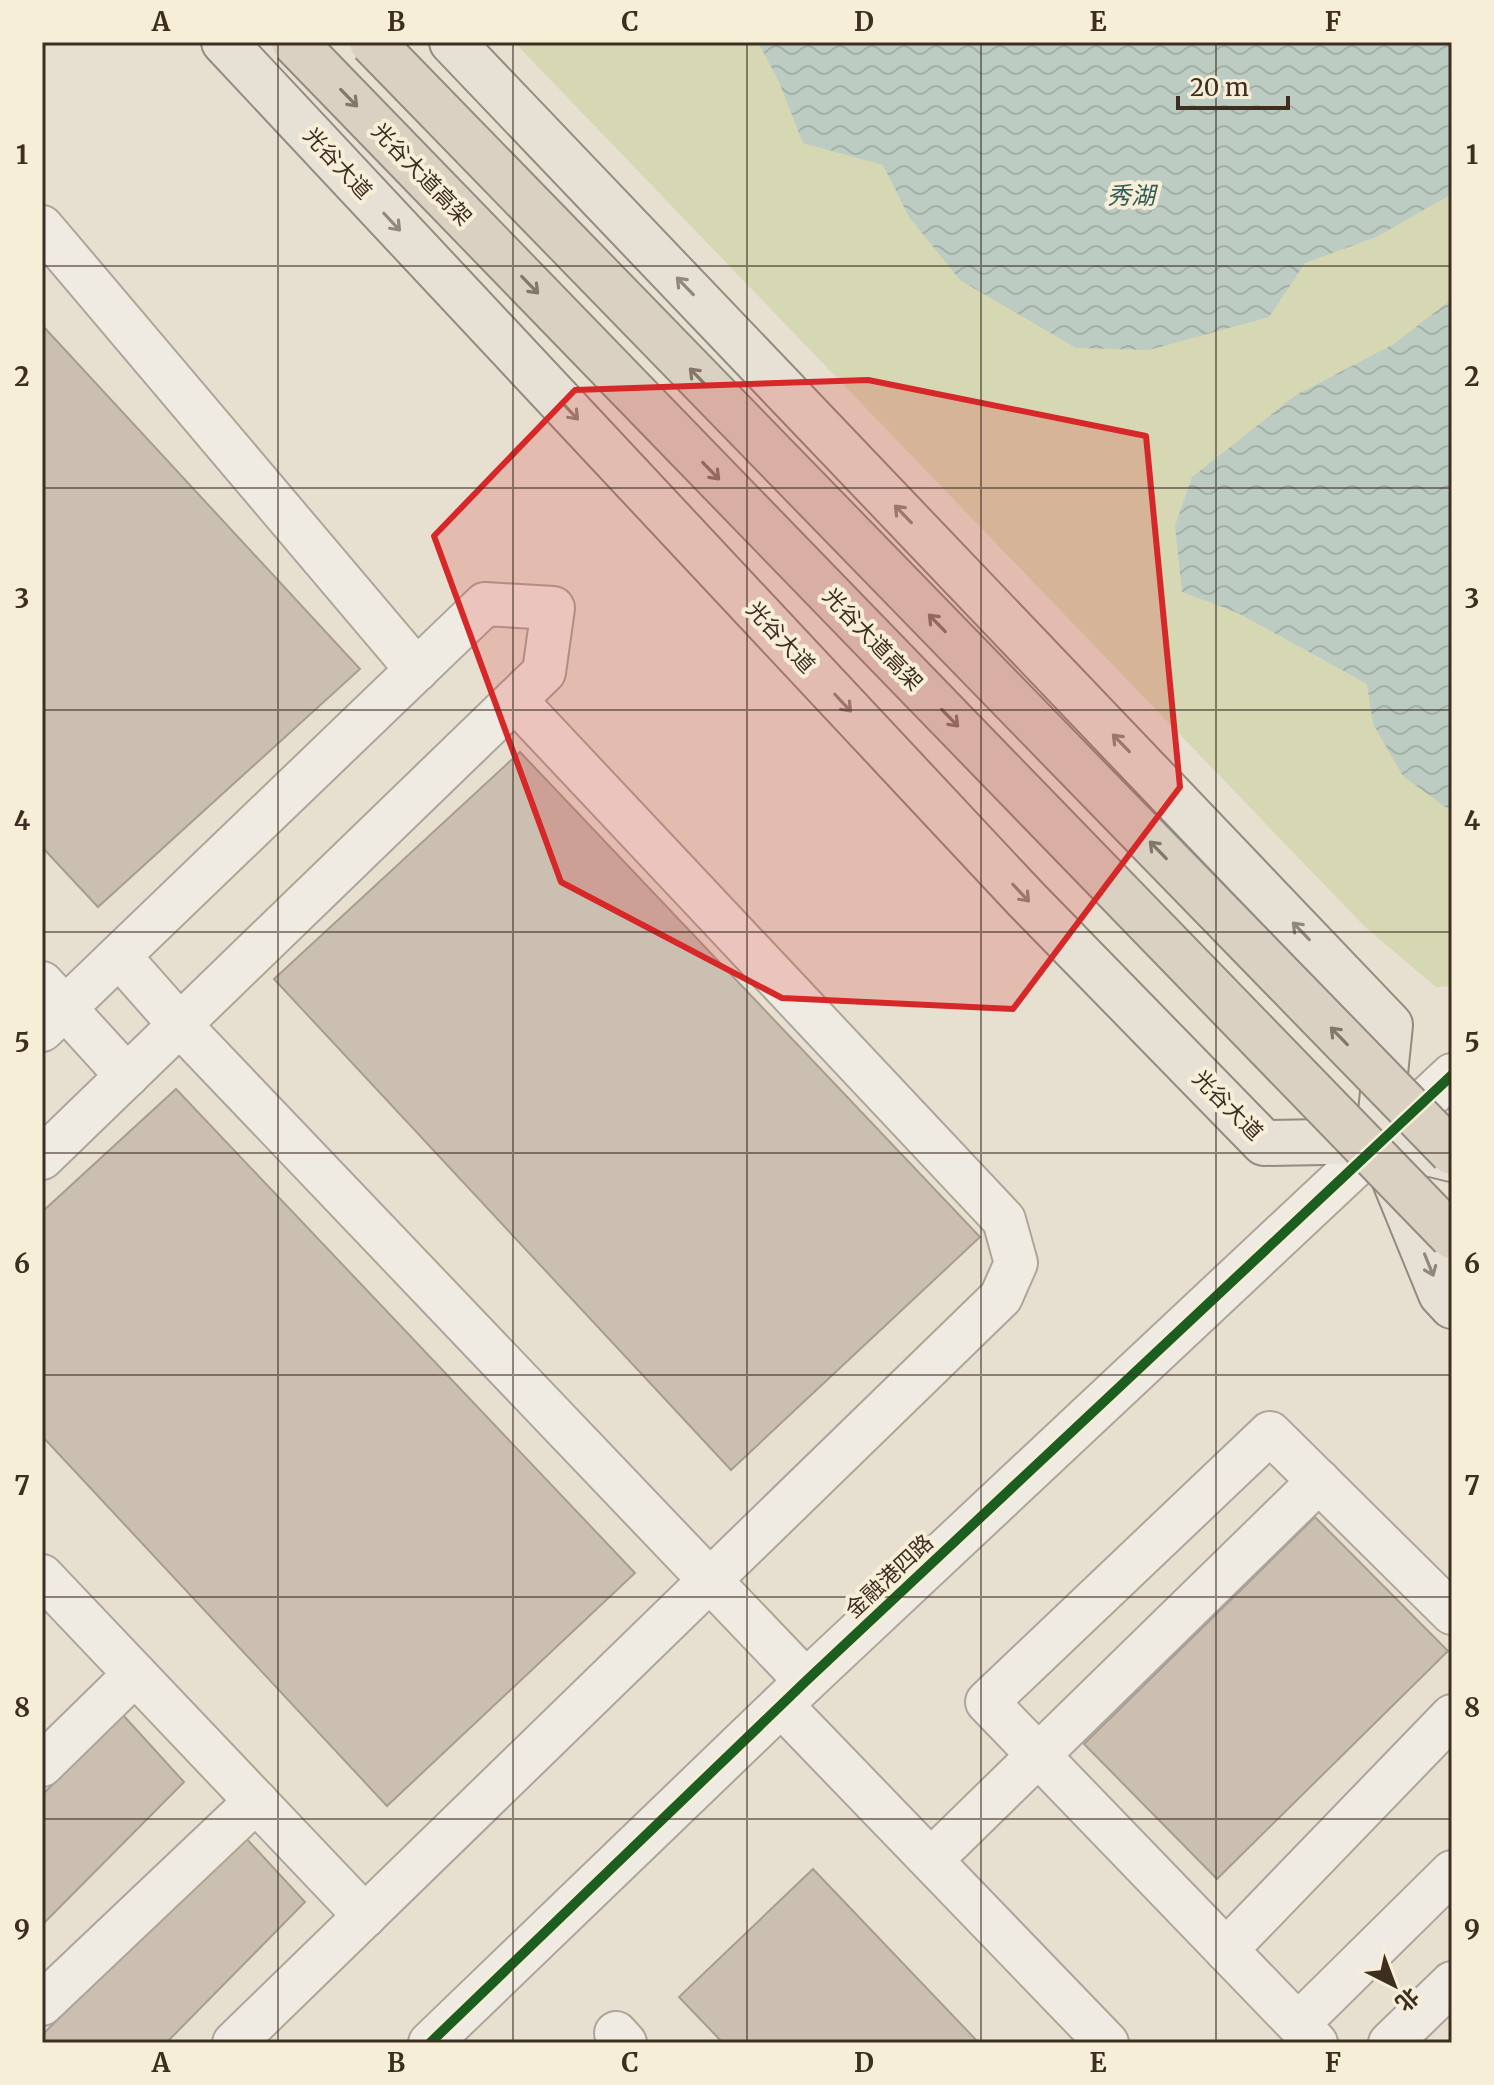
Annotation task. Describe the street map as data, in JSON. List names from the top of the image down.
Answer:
{
  "streets": {
    "highway": ["光谷大道高架"],
    "main road": ["光谷大道"],
    "street": ["金融港四路"]
  },
  "crossings": [
    ["光谷大道", "金融港四路"]
  ],
  "water": ["秀湖"],
  "scale_bar": "20 m",
  "north": "bottom right",
  "grid": {
    "columns": [
      "A",
      "B",
      "C",
      "D",
      "E",
      "F"
    ],
    "rows": [
      "1",
      "2",
      "3",
      "4",
      "5",
      "6",
      "7",
      "8",
      "9"
    ]
  }
}
